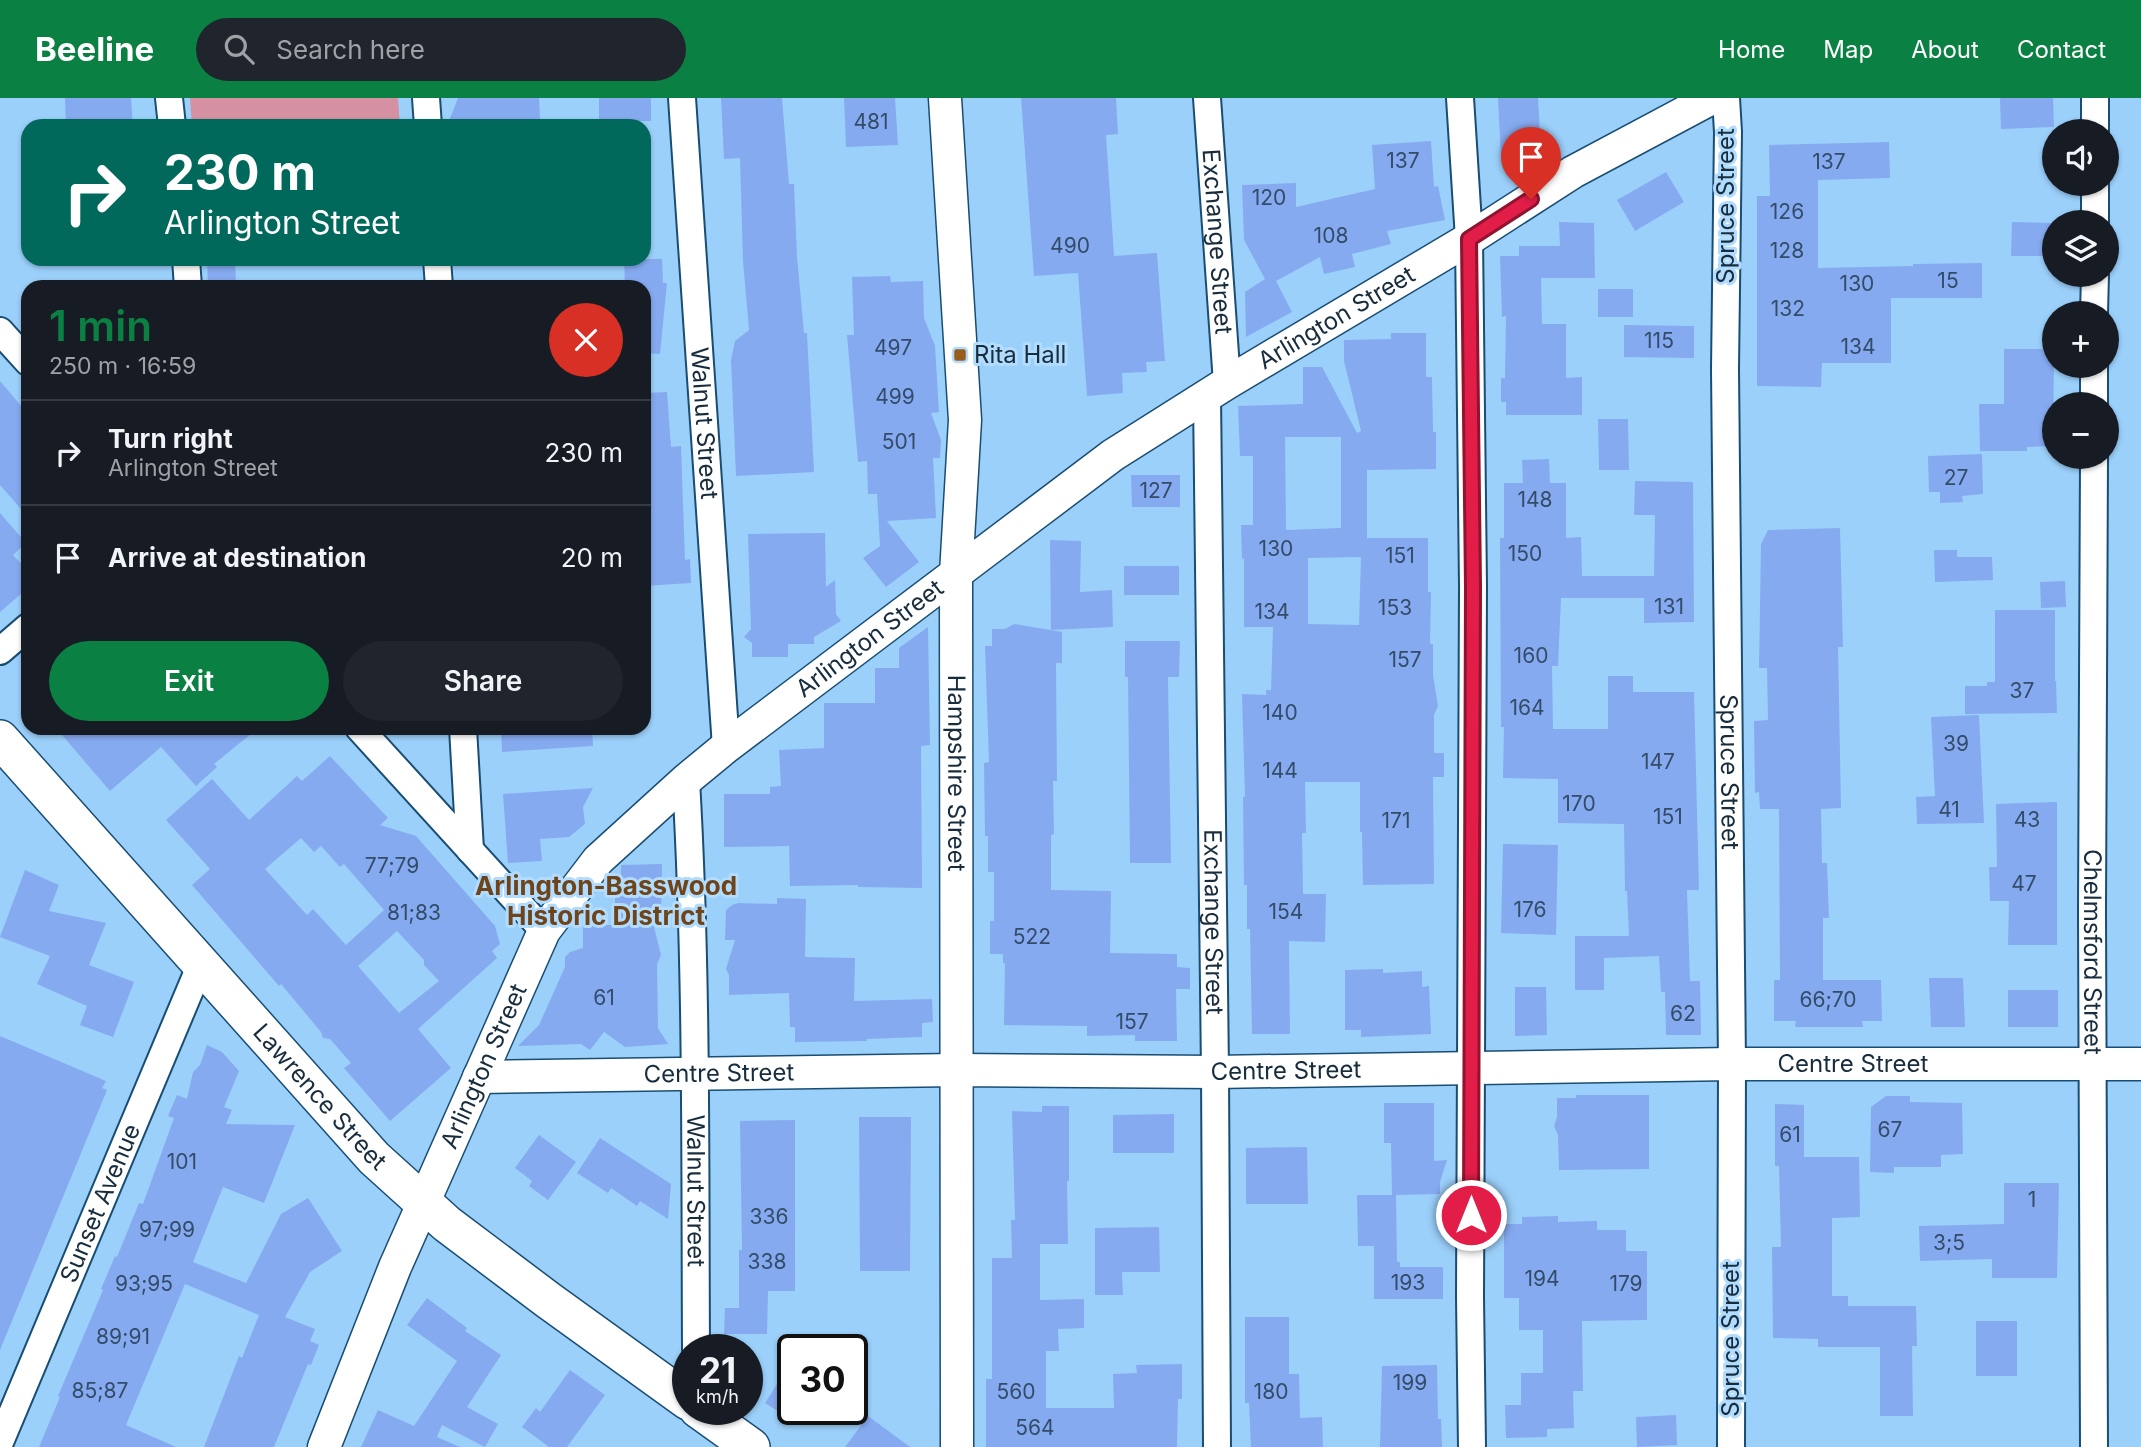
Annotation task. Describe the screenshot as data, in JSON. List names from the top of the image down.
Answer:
{
  "streets": {
    "main road": ["Lawrence Street"],
    "street": [
      "Spruce Street",
      "Exchange Street",
      "Arlington Street",
      "Walnut Street",
      "Hampshire Street",
      "Chelmsford Street",
      "Centre Street",
      "Sunset Avenue"
    ]
  },
  "crossings": [
    ["Spruce Street", "Centre Street"],
    ["Exchange Street", "Arlington Street"],
    ["Exchange Street", "Centre Street"],
    ["Arlington Street", "Walnut Street"],
    ["Arlington Street", "Hampshire Street"],
    ["Arlington Street", "Centre Street"],
    ["Arlington Street", "Lawrence Street"],
    ["Walnut Street", "Centre Street"],
    ["Hampshire Street", "Centre Street"],
    ["Chelmsford Street", "Centre Street"],
    ["Lawrence Street", "Sunset Avenue"]
  ],
  "districts": ["Arlington-Basswood Historic District"],
  "places": {
    "transit": ["Rita Hall"]
  },
  "house_numbers": [
    "481",
    "137",
    "137",
    "120",
    "126",
    "108",
    "490",
    "128",
    "15",
    "130",
    "132",
    "115",
    "134",
    "497",
    "499",
    "501",
    "27",
    "127",
    "148",
    "130",
    "150",
    "151",
    "131",
    "153",
    "134",
    "160",
    "157",
    "37",
    "164",
    "140",
    "39",
    "147",
    "144",
    "170",
    "41",
    "151",
    "43",
    "171",
    "77;79",
    "47",
    "176",
    "154",
    "81;83",
    "522",
    "61",
    "66;70",
    "62",
    "157",
    "67",
    "61",
    "101",
    "1",
    "336",
    "97;99",
    "3;5",
    "338",
    "194",
    "193",
    "93;95",
    "179",
    "89;91",
    "199",
    "85;87",
    "560",
    "180",
    "564"
  ],
  "page": {
    "header": "Beeline",
    "search": "Search here",
    "nav": [
      "Home",
      "Map",
      "About",
      "Contact"
    ],
    "map_buttons": ["+", "−"],
    "turn": ["230 m", "Arlington Street"],
    "heading": ["1 min", "250 m · 16:59"],
    "list": [
      {
        "name": "Turn right",
        "note": "Arlington Street",
        "value": "230 m"
      },
      {
        "name": "Arrive at destination",
        "value": "20 m"
      }
    ],
    "buttons": ["Exit", "Share"],
    "speed": "21 km/h",
    "limit": "30"
  }
}
